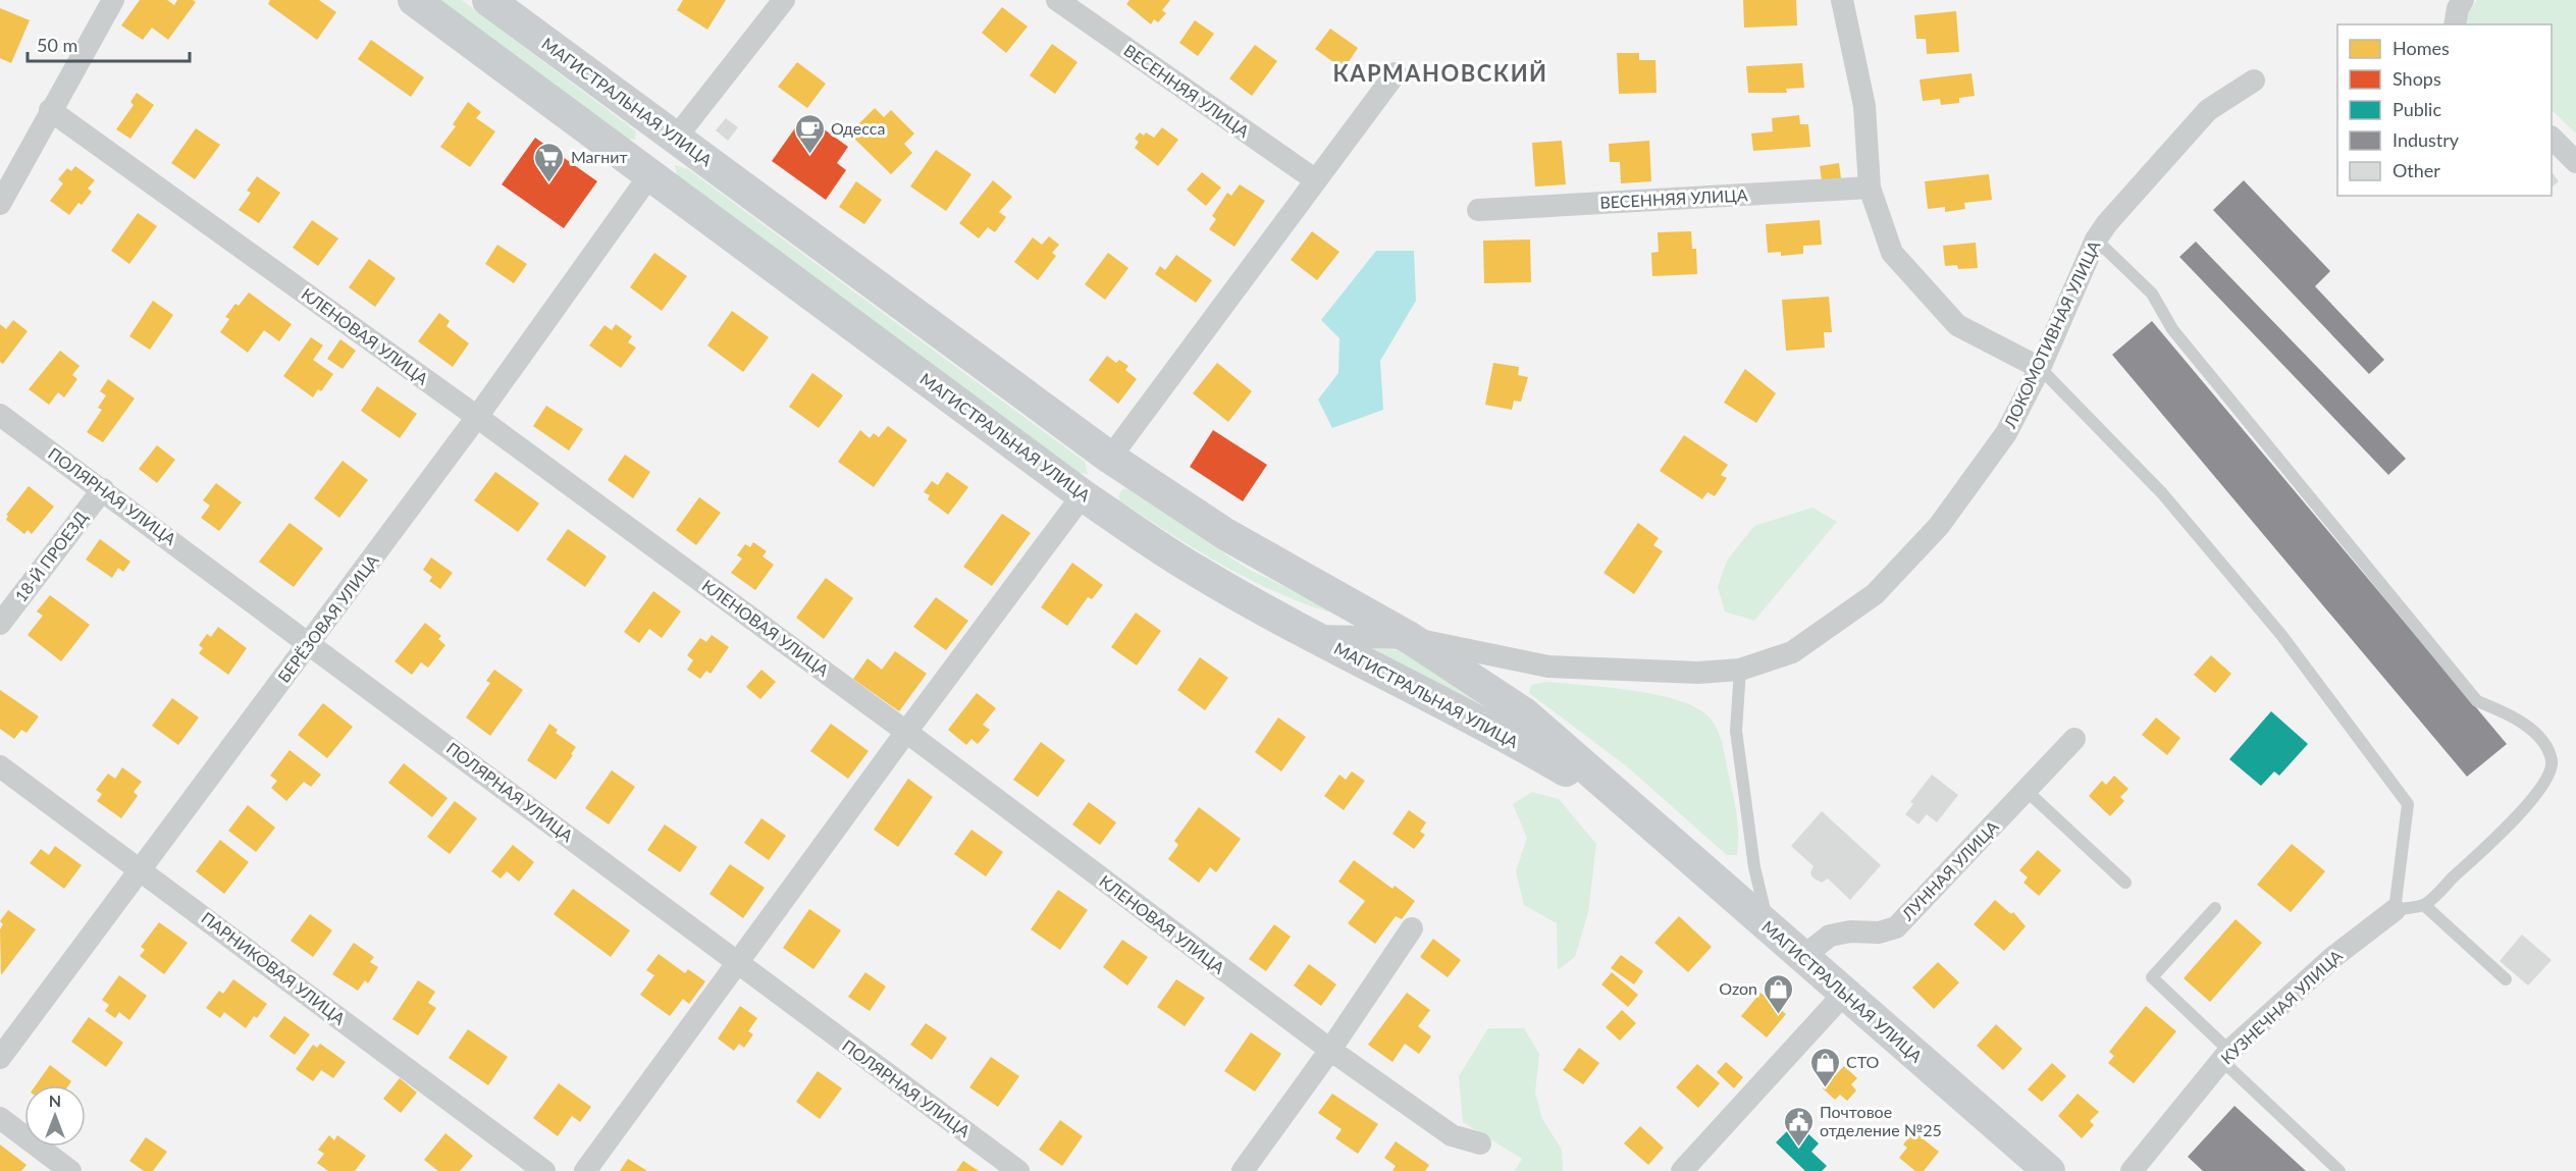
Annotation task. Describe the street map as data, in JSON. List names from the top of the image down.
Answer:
{
  "streets": {
    "main road": ["МАГИСТРАЛЬНАЯ УЛИЦА"],
    "street": [
      "ВЕСЕННЯЯ УЛИЦА",
      "ЛОКОМОТИВНАЯ УЛИЦА",
      "КЛЕНОВАЯ УЛИЦА",
      "ПОЛЯРНАЯ УЛИЦА",
      "18-Й ПРОЕЗД",
      "БЕРЁЗОВАЯ УЛИЦА",
      "ЛУННАЯ УЛИЦА",
      "ПАРНИКОВАЯ УЛИЦА",
      "КУЗНЕЧНАЯ УЛИЦА"
    ]
  },
  "crossings": [
    ["МАГИСТРАЛЬНАЯ УЛИЦА", "ЛОКОМОТИВНАЯ УЛИЦА"],
    ["МАГИСТРАЛЬНАЯ УЛИЦА", "БЕРЁЗОВАЯ УЛИЦА"],
    ["МАГИСТРАЛЬНАЯ УЛИЦА", "ЛУННАЯ УЛИЦА"],
    ["КЛЕНОВАЯ УЛИЦА", "БЕРЁЗОВАЯ УЛИЦА"],
    ["ПОЛЯРНАЯ УЛИЦА", "18-Й ПРОЕЗД"],
    ["ПОЛЯРНАЯ УЛИЦА", "БЕРЁЗОВАЯ УЛИЦА"],
    ["БЕРЁЗОВАЯ УЛИЦА", "ПАРНИКОВАЯ УЛИЦА"]
  ],
  "districts": ["КАРМАНОВСКИЙ"],
  "places": {
    "cafe": ["Одесса"],
    "supermarket": ["Магнит"],
    "shop": ["Ozon", "СТО"],
    "public building": ["Почтовое отделение №25"]
  },
  "legend": [
    "Homes",
    "Shops",
    "Public",
    "Industry",
    "Other"
  ],
  "scale_bar": "50 m",
  "north": "top"
}
